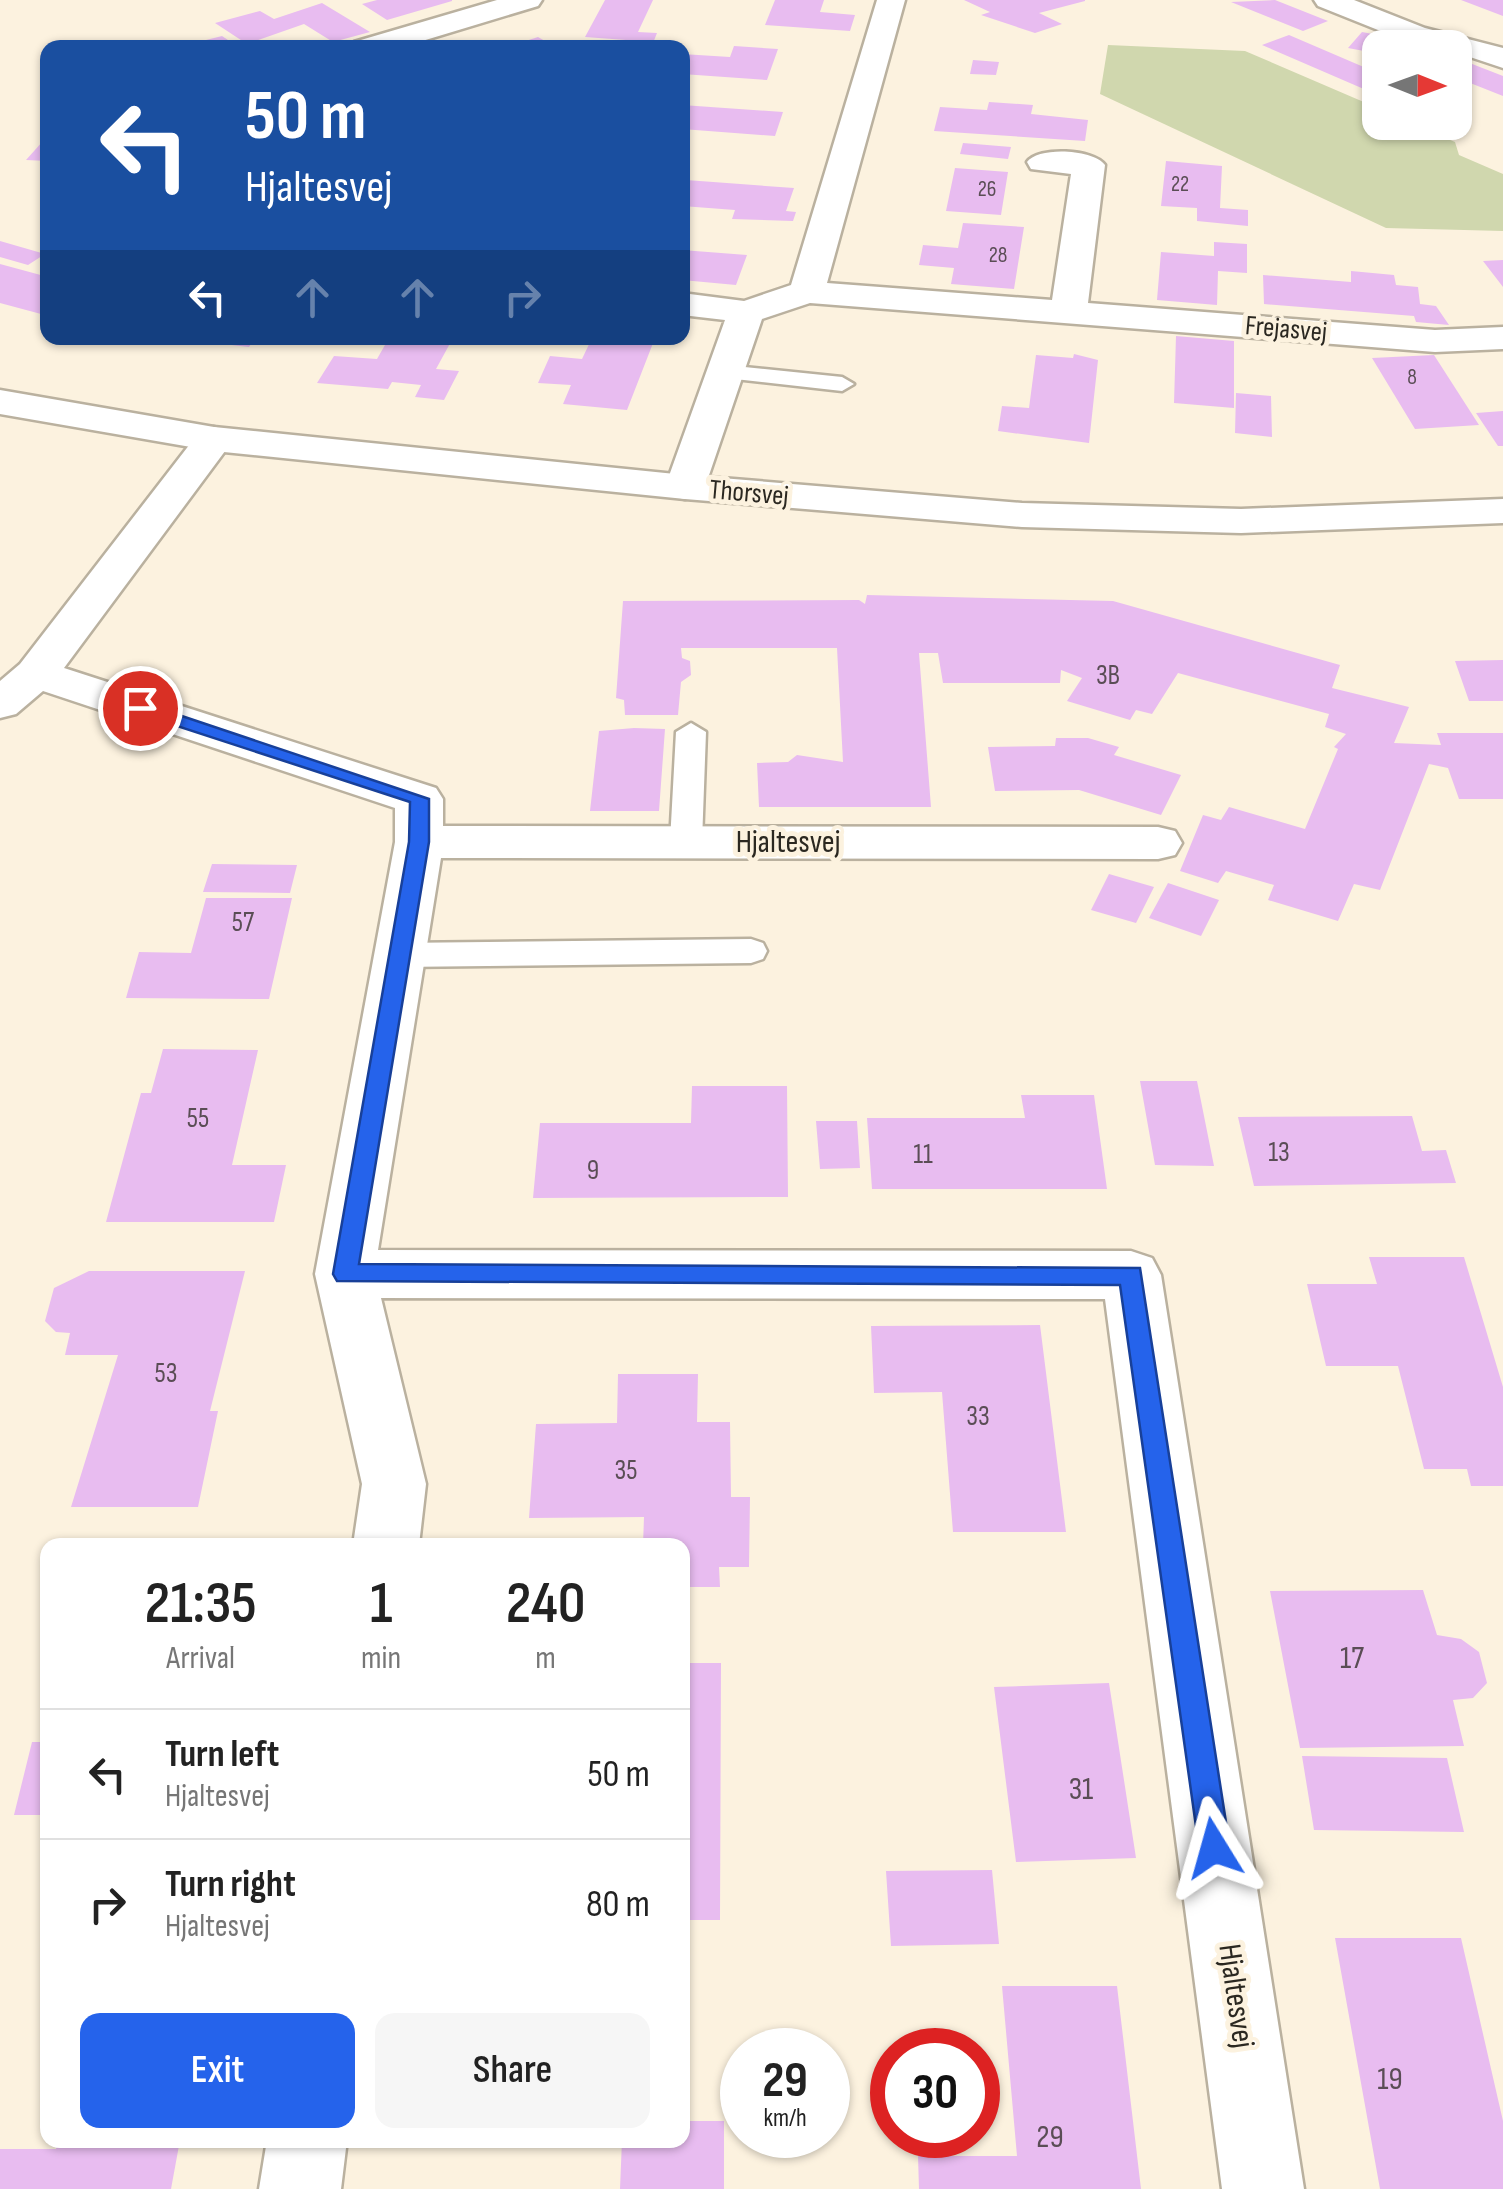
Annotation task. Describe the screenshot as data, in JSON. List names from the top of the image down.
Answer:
{
  "streets": {
    "street": ["Frejasvej", "Thorsvej", "Hjaltesvej"]
  },
  "house_numbers": [
    "22",
    "26",
    "28",
    "8",
    "3B",
    "57",
    "55",
    "13",
    "11",
    "9",
    "53",
    "33",
    "35",
    "17",
    "31",
    "19",
    "29"
  ],
  "north": "right",
  "page": {
    "turn": ["50 m", "Hjaltesvej"],
    "eta": [
      "21:35",
      "Arrival",
      "1",
      "min",
      "240",
      "m"
    ],
    "list": [
      {
        "name": "Turn left",
        "note": "Hjaltesvej",
        "value": "50 m"
      },
      {
        "name": "Turn right",
        "note": "Hjaltesvej",
        "value": "80 m"
      }
    ],
    "buttons": ["Exit", "Share"],
    "speed": "29 km/h",
    "limit": "30"
  }
}
